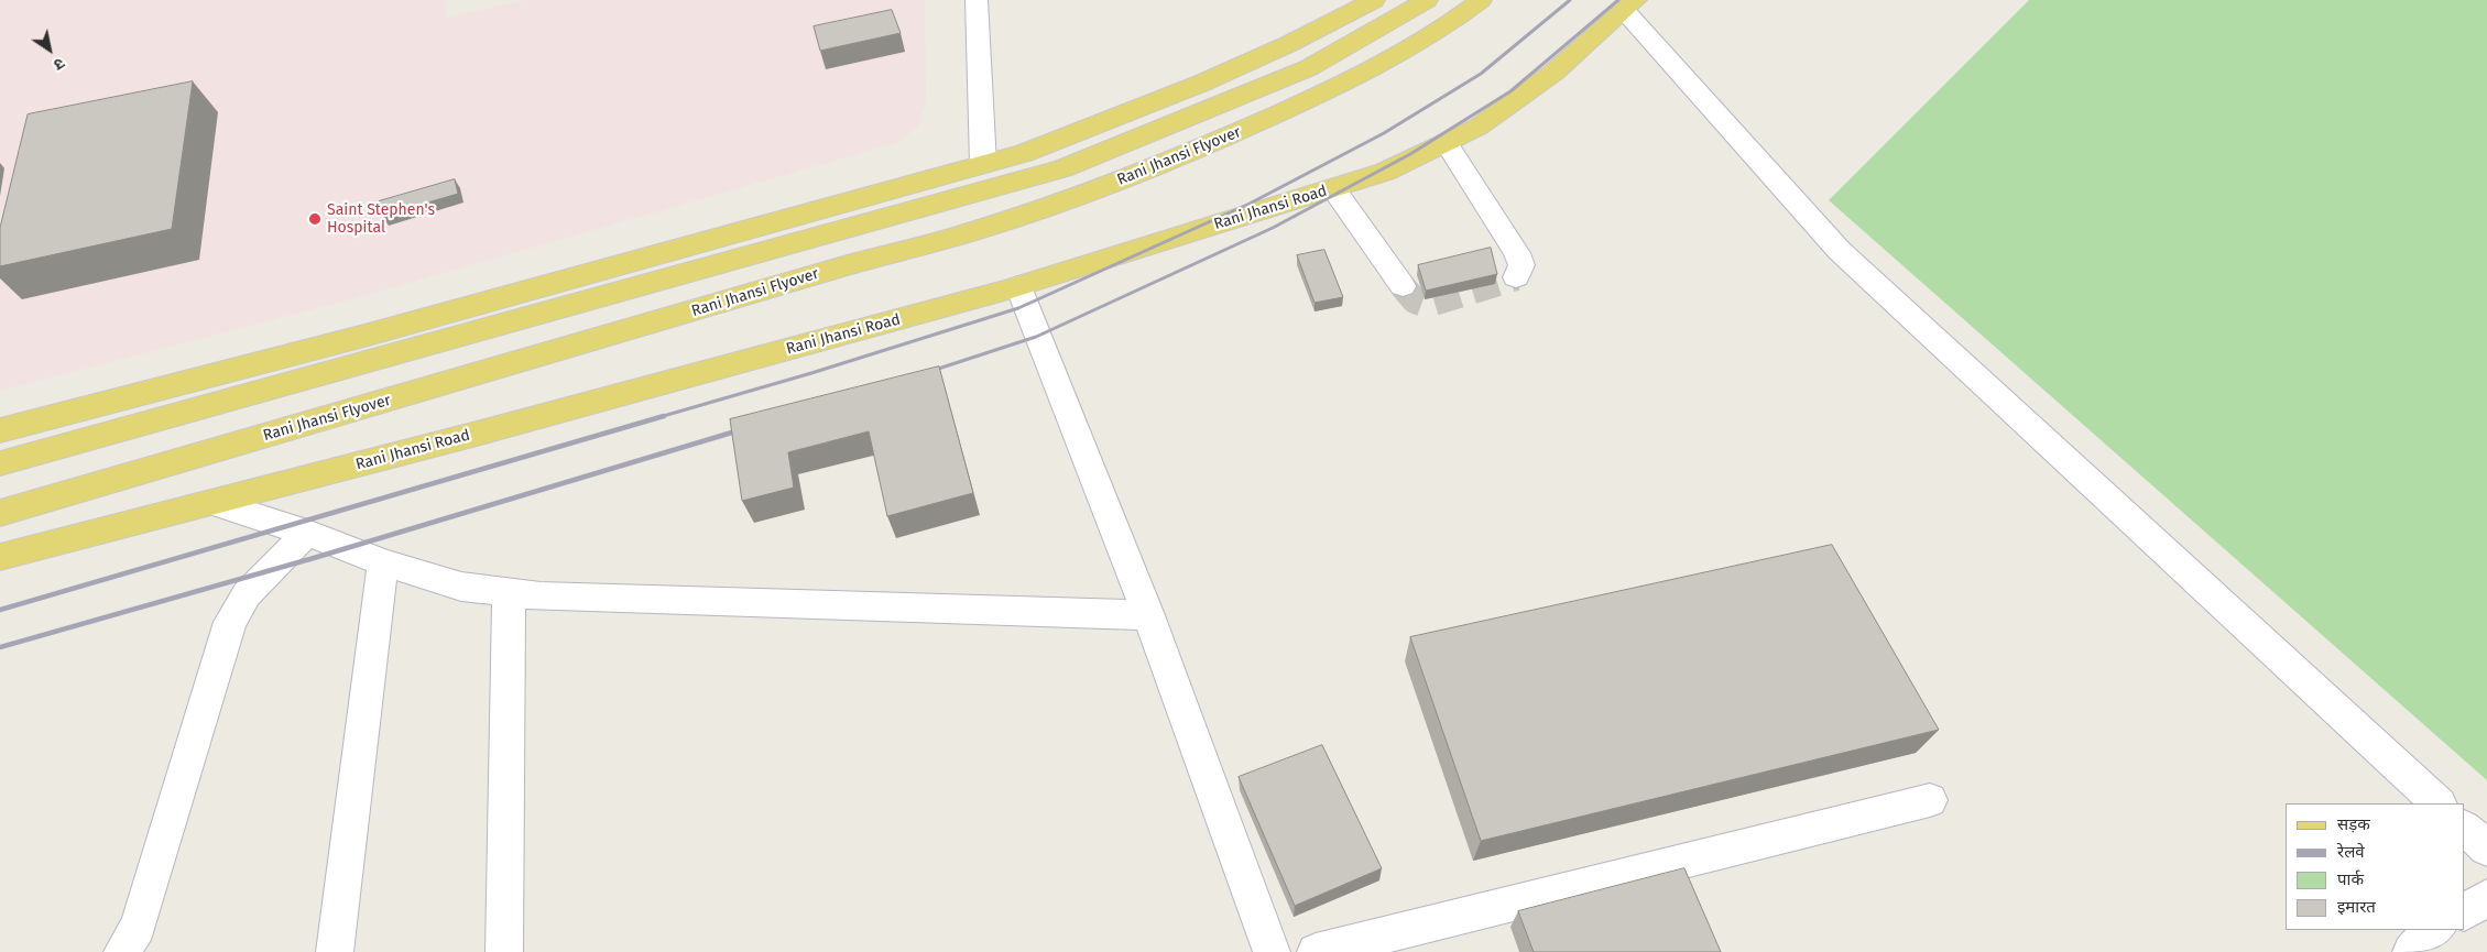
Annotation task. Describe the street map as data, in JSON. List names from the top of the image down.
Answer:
{
  "streets": {
    "main road": ["Rani Jhansi Flyover", "Rani Jhansi Road"]
  },
  "places": ["Saint Stephen's Hospital"],
  "legend": [
    "सड़क",
    "रेलवे",
    "पार्क",
    "इमारत"
  ],
  "north": "bottom right"
}
